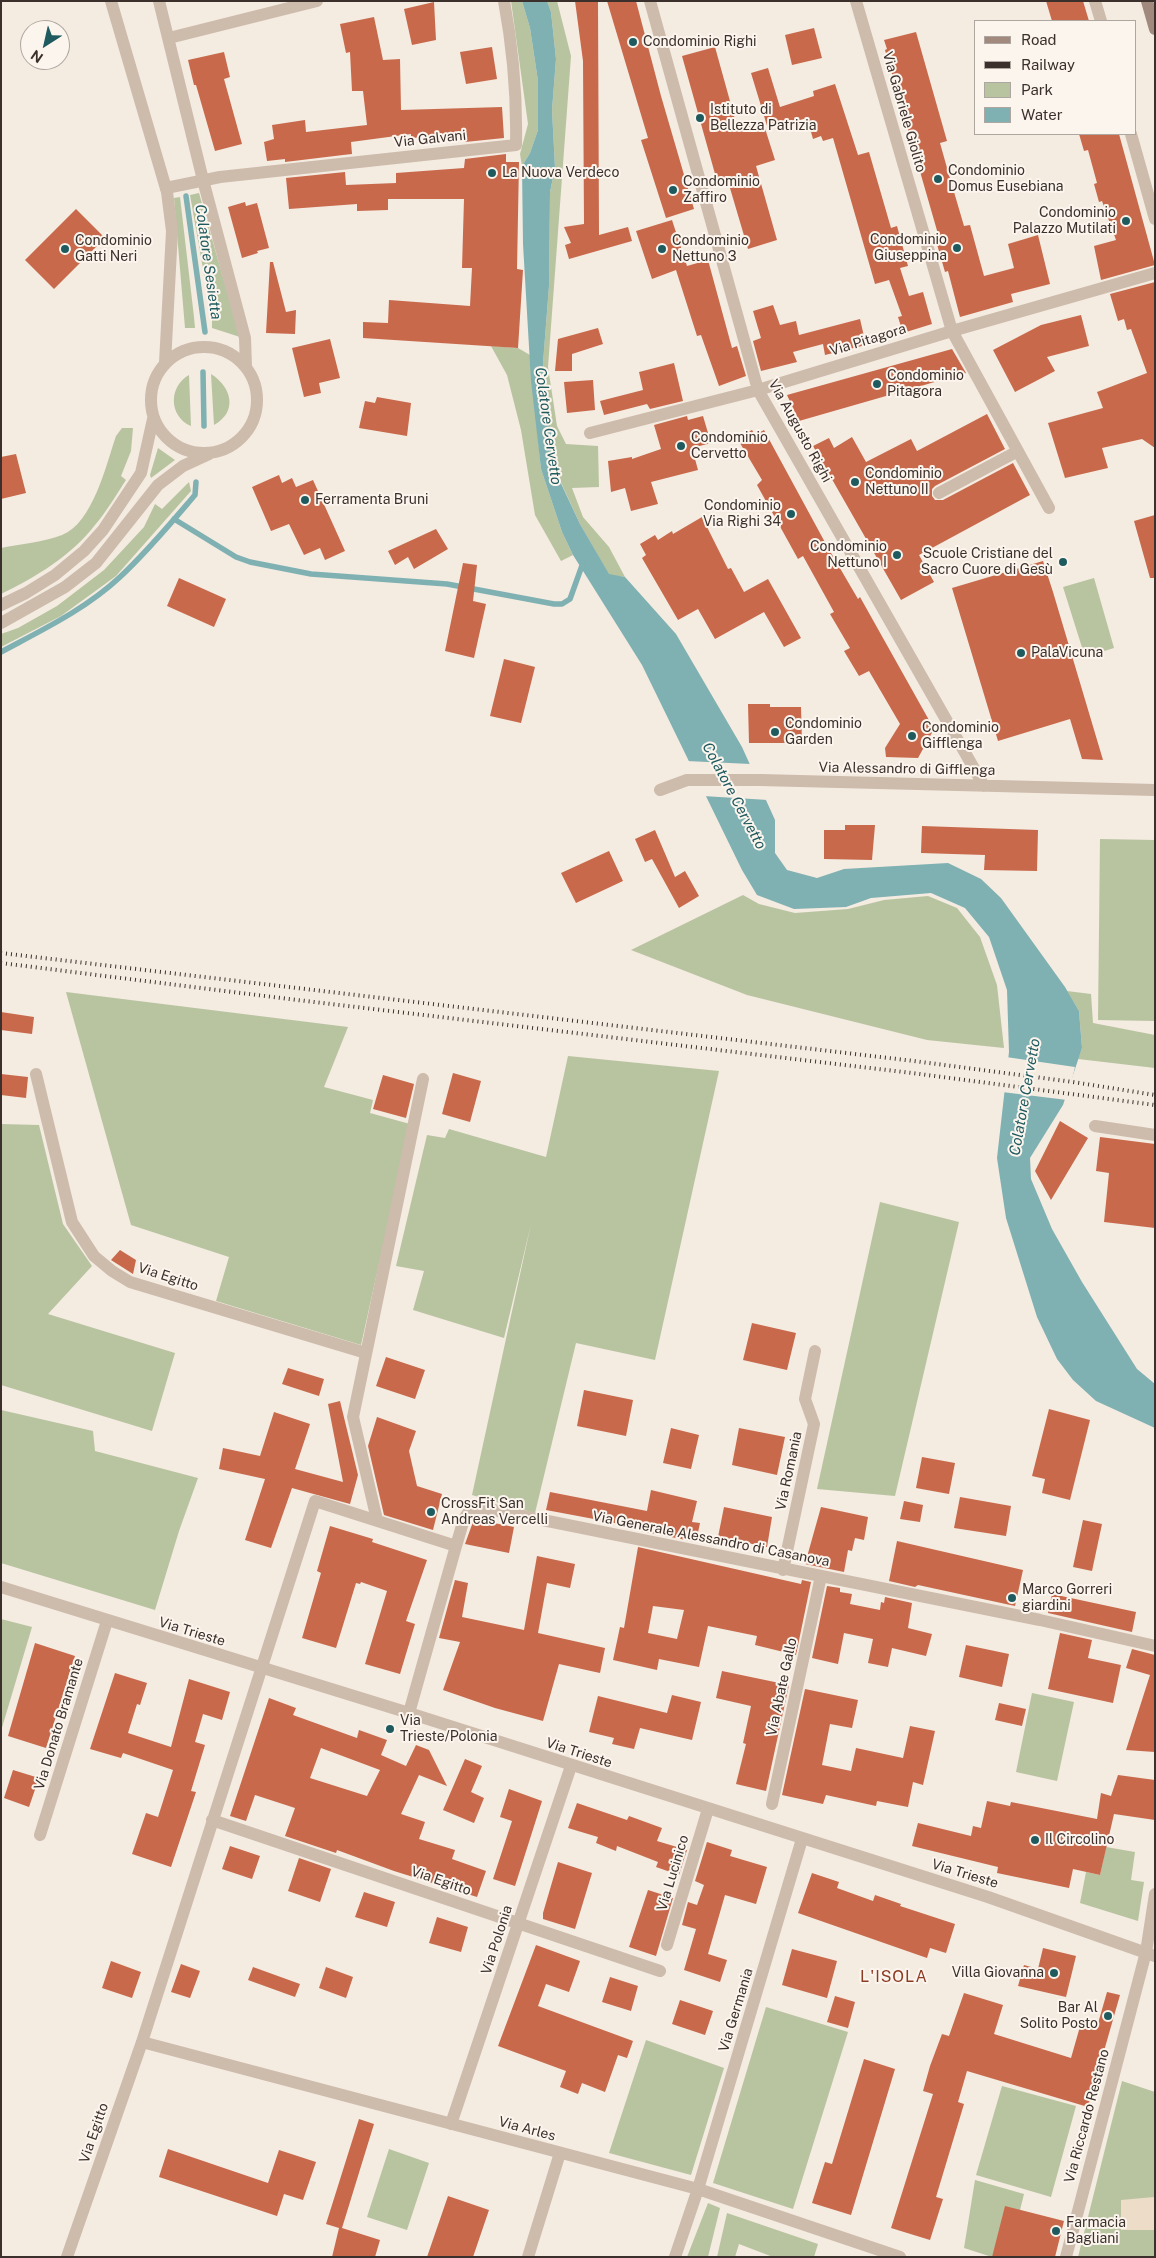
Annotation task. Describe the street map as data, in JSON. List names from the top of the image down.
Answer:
{
  "streets": {
    "street": [
      "Via Gabriele Giolito",
      "Via Galvani",
      "Via Pitagora",
      "Via Augusto Righi",
      "Via Alessandro di Gifflenga",
      "Via Egitto",
      "Via Romania",
      "Via Generale Alessandro di Casanova",
      "Via Trieste",
      "Via Abate Gallo",
      "Via Donato Bramante",
      "Via Lucinico",
      "Via Polonia",
      "Via Germania",
      "Via Riccardo Restano",
      "Via Arles"
    ]
  },
  "crossings": [
    ["Via Gabriele Giolito", "Via Pitagora"],
    ["Via Pitagora", "Via Augusto Righi"],
    ["Via Augusto Righi", "Via Alessandro di Gifflenga"],
    ["Via Egitto", "Via Generale Alessandro di Casanova"],
    ["Via Egitto", "Via Trieste"],
    ["Via Egitto", "Via Polonia"],
    ["Via Egitto", "Via Arles"],
    ["Via Romania", "Via Generale Alessandro di Casanova"],
    ["Via Generale Alessandro di Casanova", "Via Trieste"],
    ["Via Generale Alessandro di Casanova", "Via Abate Gallo"],
    ["Via Trieste", "Via Donato Bramante"],
    ["Via Trieste", "Via Lucinico"],
    ["Via Trieste", "Via Polonia"],
    ["Via Trieste", "Via Germania"],
    ["Via Trieste", "Via Riccardo Restano"],
    ["Via Polonia", "Via Arles"],
    ["Via Germania", "Via Arles"]
  ],
  "districts": ["L'ISOLA"],
  "water": ["Colatore Sesietta", "Colatore Cervetto"],
  "places": [
    "Condominio Righi",
    "Istituto di Bellezza Patrizia",
    "La Nuova Verdeco",
    "Condominio Domus Eusebiana",
    "Condominio Zaffiro",
    "Condominio Palazzo Mutilati",
    "Condominio Giuseppina",
    "Condominio Gatti Neri",
    "Condominio Nettuno 3",
    "Condominio Pitagora",
    "Condominio Cervetto",
    "Condominio Nettuno II",
    "Ferramenta Bruni",
    "Condominio Via Righi 34",
    "Condominio Nettuno I",
    "Scuole Cristiane del Sacro Cuore di Gesù",
    "PalaVicuna",
    "Condominio Garden",
    "Condominio Gifflenga",
    "CrossFit San Andreas Vercelli",
    "Marco Gorreri giardini",
    "Via Trieste/Polonia",
    "Il Circolino",
    "Villa Giovanna",
    "Bar Al Solito Posto",
    "Farmacia Bagliani"
  ],
  "legend": [
    "Road",
    "Railway",
    "Park",
    "Water"
  ],
  "north": "bottom left"
}
